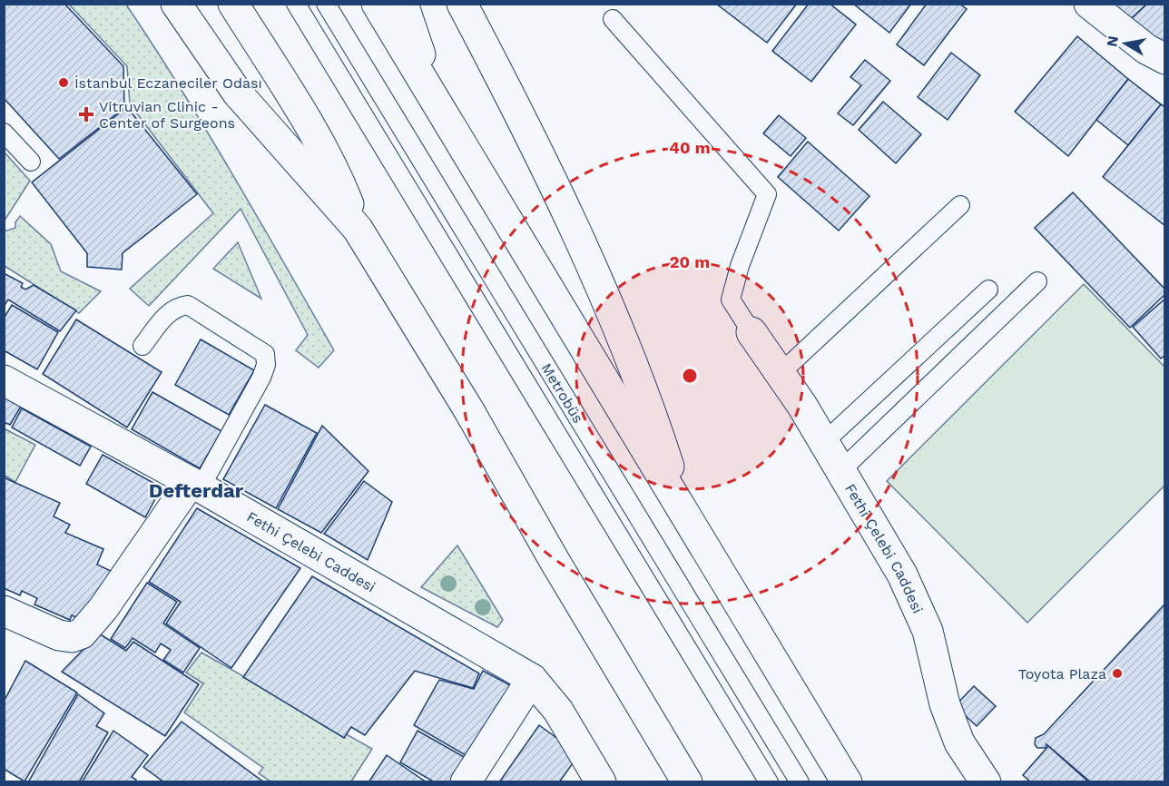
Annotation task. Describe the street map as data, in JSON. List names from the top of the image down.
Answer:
{
  "streets": {
    "main road": ["Fethi Çelebi Caddesi"],
    "lane": ["Metrobüs"]
  },
  "districts": ["Defterdar"],
  "places": {
    "other": ["İstanbul Eczaneciler Odası", "Toyota Plaza"],
    "health": ["Vitruvian Clinic - Center of Surgeons"]
  },
  "north": "left",
  "rings": ["40 m", "20 m"]
}
